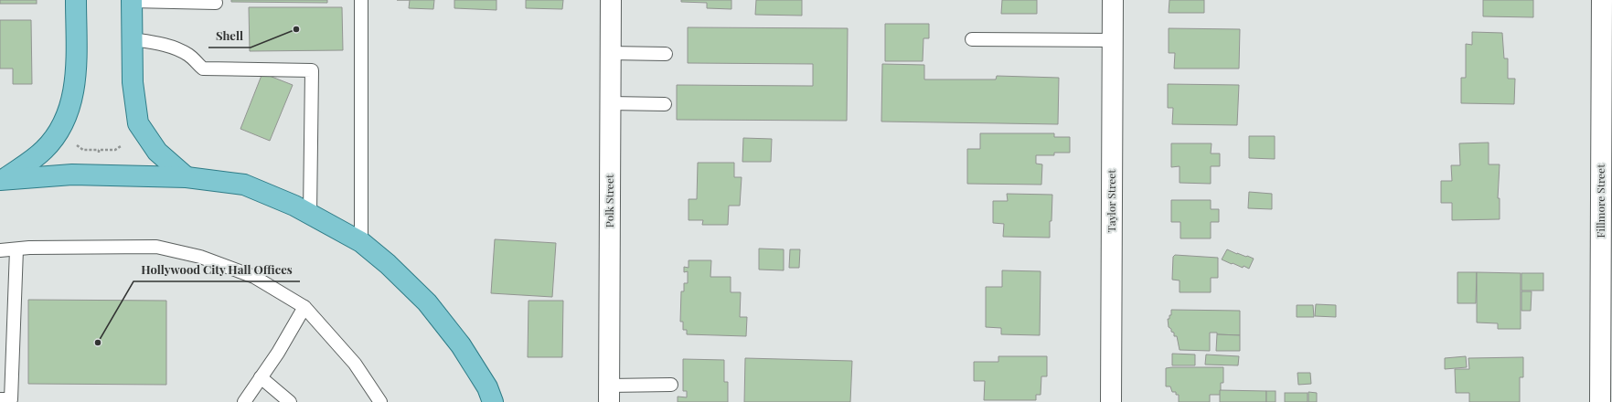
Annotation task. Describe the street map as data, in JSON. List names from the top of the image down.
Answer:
{
  "streets": {
    "street": ["Polk Street", "Taylor Street", "Fillmore Street"]
  },
  "places": ["Shell", "Hollywood City Hall Offices"]
}
